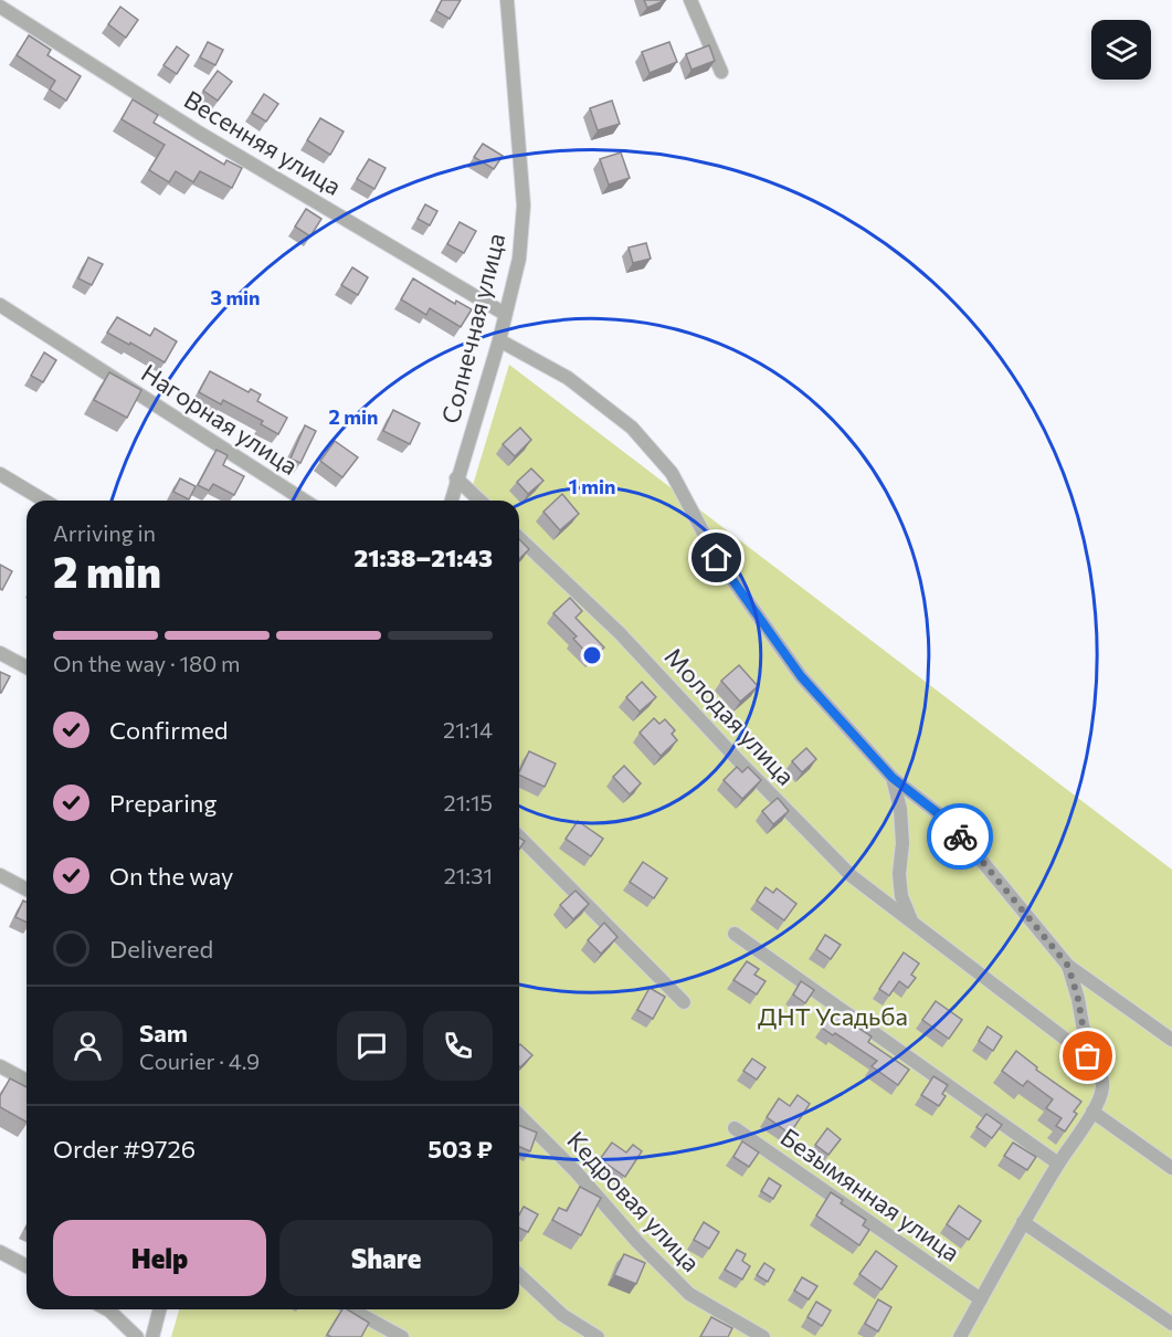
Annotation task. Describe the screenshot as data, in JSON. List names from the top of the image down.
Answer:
{
  "streets": {
    "street": [
      "Весенняя улица",
      "Солнечная улица",
      "Нагорная улица",
      "Молодая улица",
      "Безымянная улица",
      "Кедровая улица"
    ]
  },
  "crossings": [
    ["Весенняя улица", "Солнечная улица"]
  ],
  "parks": ["ДНТ Усадьба"],
  "page": {
    "heading": ["2 min", "Arriving in", "21:38–21:43"],
    "panel": [
      "Sam",
      "Courier · 4.9",
      "Order #9726",
      "503 ₽"
    ],
    "bar": "On the way · 180 m",
    "list": [
      ["Confirmed", "21:14"],
      ["Preparing", "21:15"],
      ["On the way", "21:31"],
      "Delivered"
    ],
    "buttons": ["Help", "Share"]
  },
  "rings": ["3 min", "2 min", "1 min"]
}
